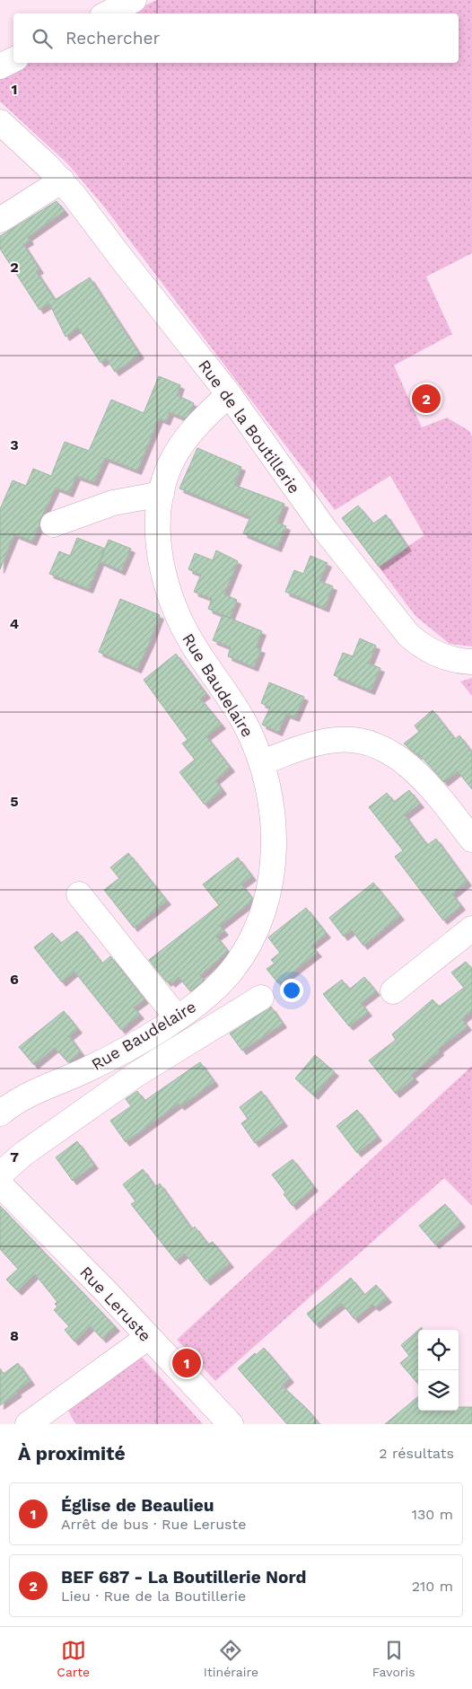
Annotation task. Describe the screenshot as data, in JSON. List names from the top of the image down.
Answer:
{
  "streets": {
    "street": ["Rue de la Boutillerie", "Rue Baudelaire", "Rue Leruste"]
  },
  "crossings": [
    ["Rue de la Boutillerie", "Rue Baudelaire"]
  ],
  "page": {
    "search": "Rechercher",
    "pins": ["2", "1"],
    "heading": ["À proximité", "2 résultats"],
    "list": [
      {
        "mark": "1",
        "name": "Église de Beaulieu",
        "note": "Arrêt de bus · Rue Leruste",
        "value": "130 m"
      },
      {
        "mark": "2",
        "name": "BEF 687 - La Boutillerie Nord",
        "note": "Lieu · Rue de la Boutillerie",
        "value": "210 m"
      }
    ],
    "nav": ["Carte", "Itinéraire", "Favoris"]
  },
  "grid": {
    "rows": [
      "1",
      "2",
      "3",
      "4",
      "5",
      "6",
      "7",
      "8"
    ]
  }
}
